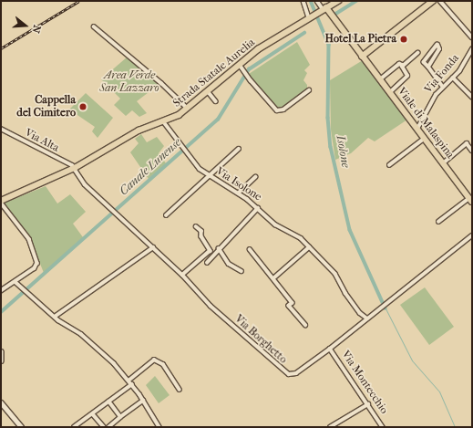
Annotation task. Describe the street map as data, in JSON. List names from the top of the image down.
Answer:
{
  "streets": {
    "main road": ["Strada Statale Aurelia", "Viale di Malaspina"],
    "street": [
      "Via Fonda",
      "Via Alta",
      "Via Isolone",
      "Via Borghetto",
      "Via Montecchio"
    ]
  },
  "crossings": [
    ["Strada Statale Aurelia", "Viale di Malaspina"],
    ["Strada Statale Aurelia", "Via Alta"],
    ["Strada Statale Aurelia", "Via Isolone"],
    ["Strada Statale Aurelia", "Via Borghetto"],
    ["Via Fonda", "Viale di Malaspina"],
    ["Via Alta", "Via Borghetto"],
    ["Via Isolone", "Via Borghetto"],
    ["Via Borghetto", "Via Montecchio"]
  ],
  "water": ["Isolone", "Canale Lunense"],
  "parks": ["Area Verde San Lazzaro"],
  "places": ["Hotel La Pietra", "Cappella del Cimitero"],
  "north": "right"
}
